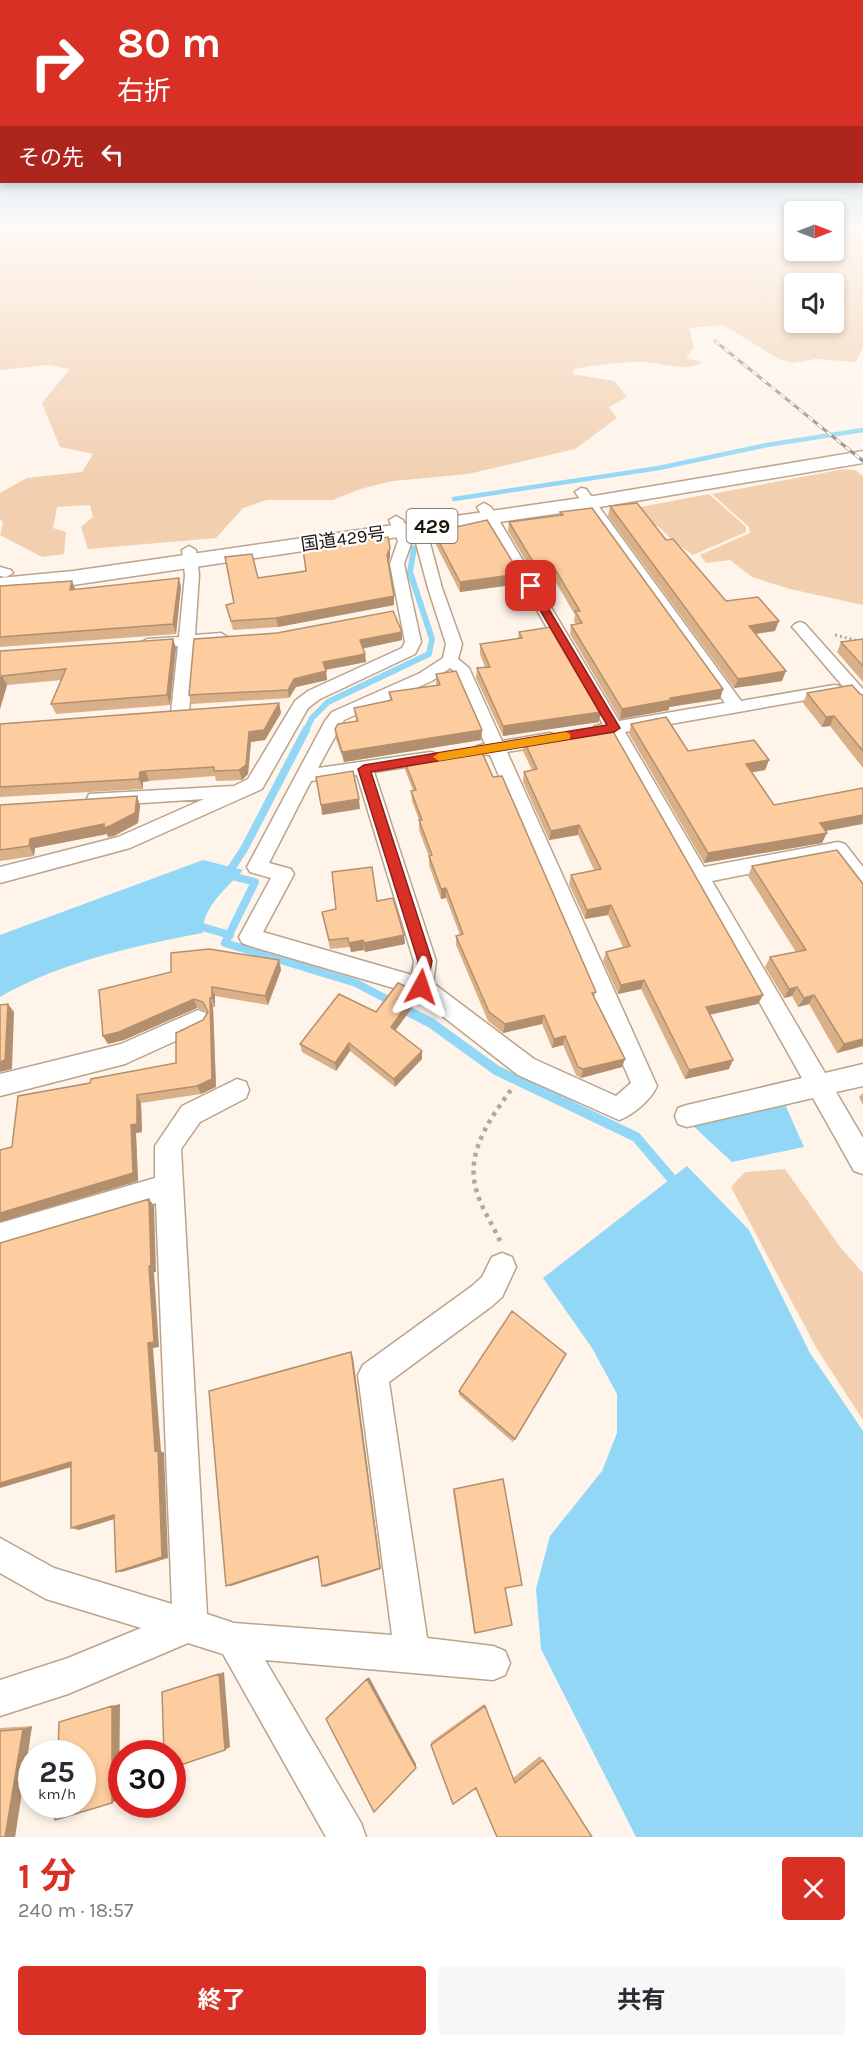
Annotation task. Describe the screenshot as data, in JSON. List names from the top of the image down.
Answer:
{
  "streets": {
    "highway": ["429", "国道429号"]
  },
  "north": "right",
  "page": {
    "turn": ["80 m", "右折"],
    "then": "その先",
    "speed": "25 km/h",
    "limit": "30",
    "heading": ["1 分", "240 m · 18:57"],
    "buttons": ["終了", "共有"]
  }
}
